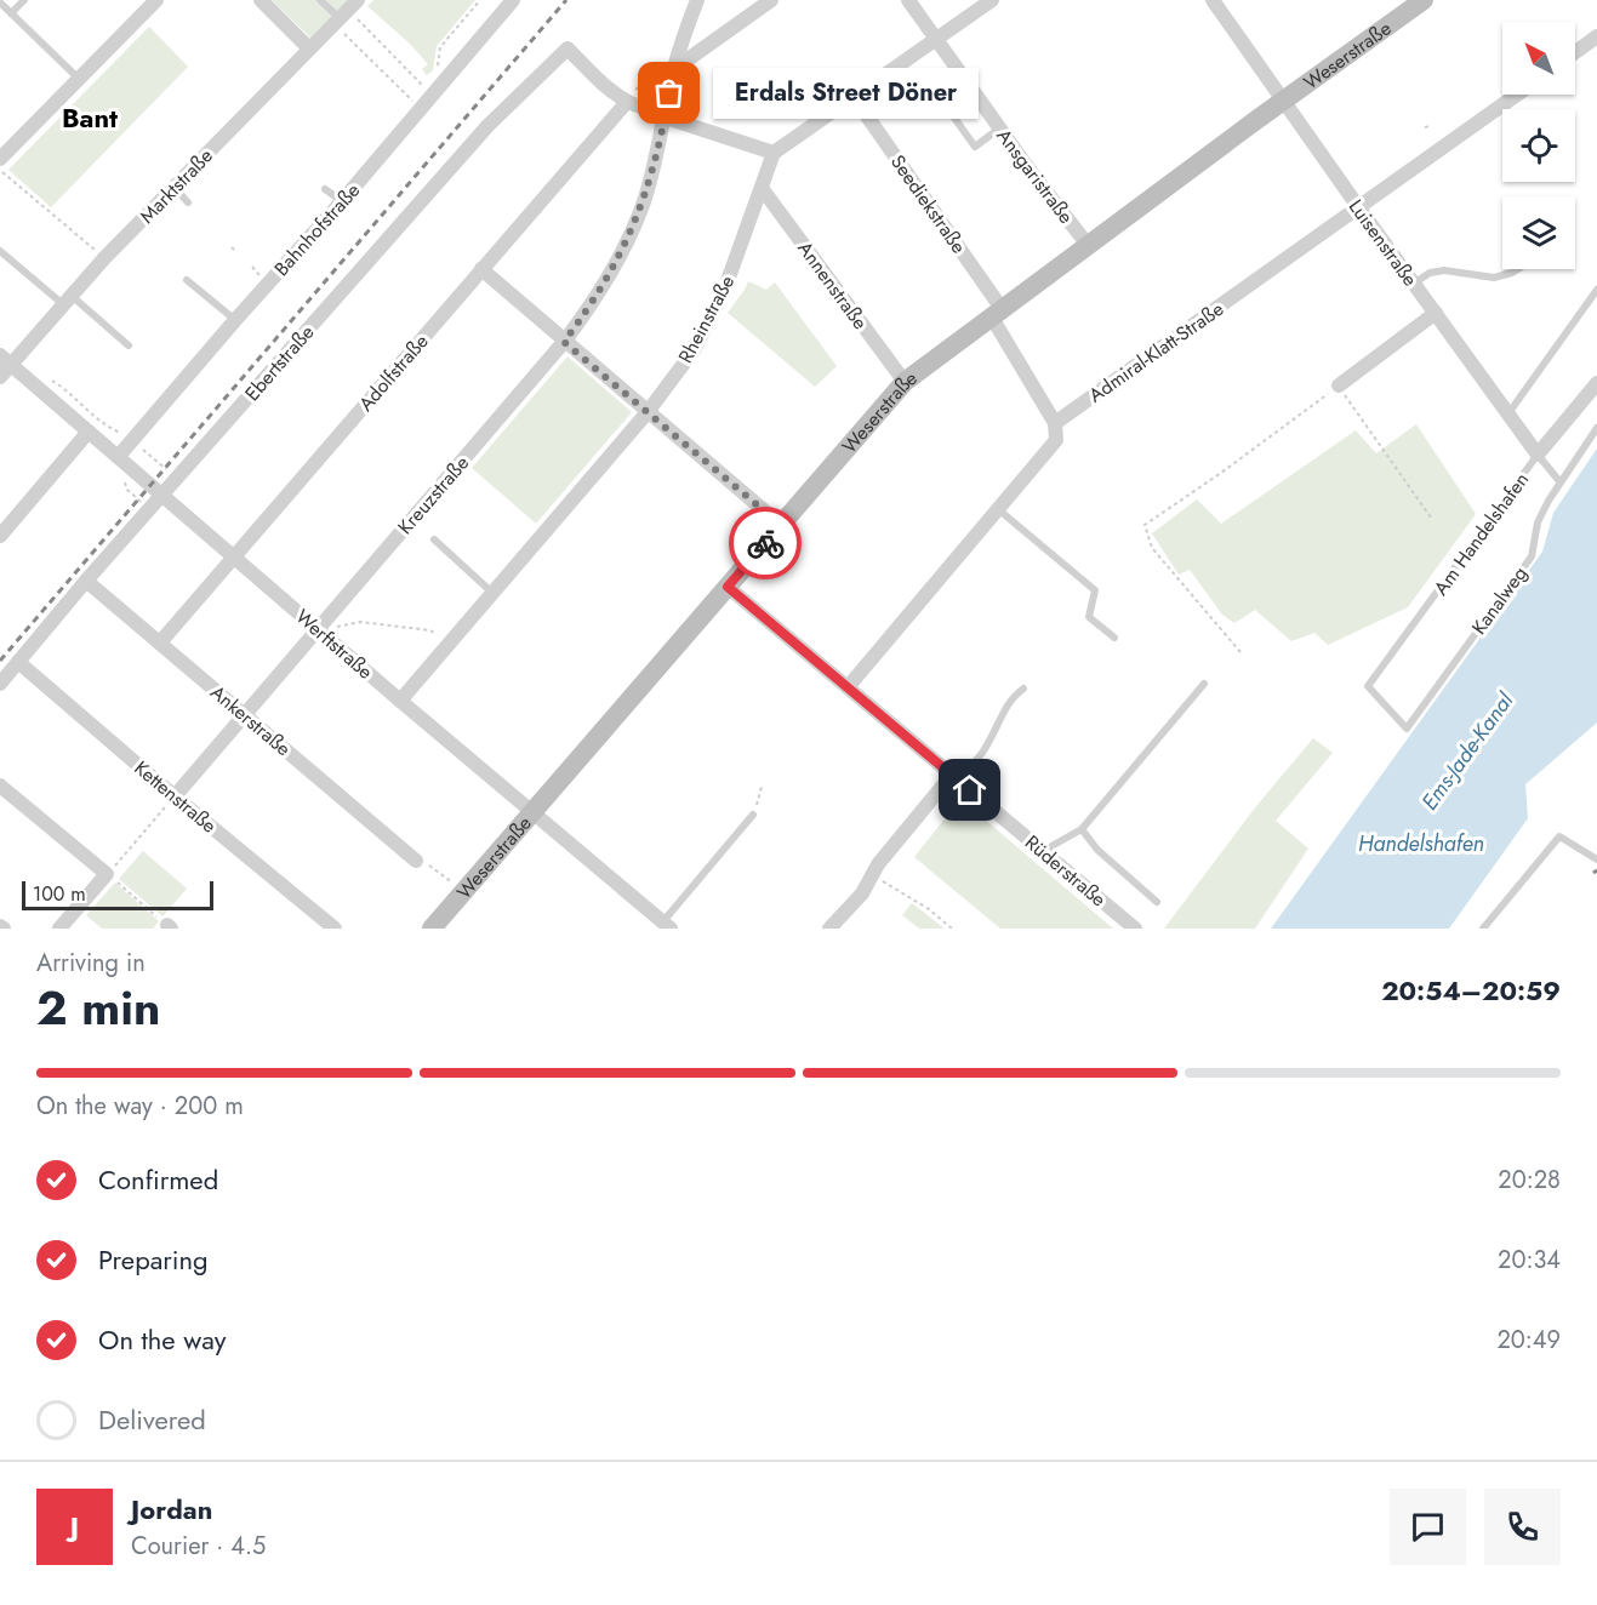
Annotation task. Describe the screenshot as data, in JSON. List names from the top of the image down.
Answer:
{
  "streets": {
    "street": [
      "Weserstraße",
      "Ansgaristraße",
      "Marktstraße",
      "Seediekstraße",
      "Bahnhofstraße",
      "Luisenstraße",
      "Annenstraße",
      "Rheinstraße",
      "Admiral-Klatt-Straße",
      "Ebertstraße",
      "Adolfstraße",
      "Kreuzstraße",
      "Am Handelshafen",
      "Werftstraße",
      "Ankerstraße",
      "Kettenstraße",
      "Rüderstraße"
    ],
    "lane": ["Kanalweg"]
  },
  "crossings": [
    ["Weserstraße", "Ansgaristraße"],
    ["Weserstraße", "Seediekstraße"],
    ["Weserstraße", "Luisenstraße"],
    ["Weserstraße", "Annenstraße"],
    ["Weserstraße", "Werftstraße"],
    ["Weserstraße", "Rüderstraße"],
    ["Marktstraße", "Werftstraße"],
    ["Seediekstraße", "Admiral-Klatt-Straße"],
    ["Bahnhofstraße", "Werftstraße"],
    ["Luisenstraße", "Admiral-Klatt-Straße"],
    ["Luisenstraße", "Am Handelshafen"],
    ["Luisenstraße", "Kanalweg"],
    ["Annenstraße", "Rheinstraße"],
    ["Rheinstraße", "Werftstraße"],
    ["Ebertstraße", "Adolfstraße"],
    ["Ebertstraße", "Werftstraße"],
    ["Ebertstraße", "Ankerstraße"],
    ["Ebertstraße", "Kettenstraße"],
    ["Adolfstraße", "Werftstraße"],
    ["Adolfstraße", "Ankerstraße"],
    ["Kreuzstraße", "Werftstraße"],
    ["Kreuzstraße", "Ankerstraße"],
    ["Kreuzstraße", "Kettenstraße"],
    ["Am Handelshafen", "Kanalweg"]
  ],
  "districts": ["Bant"],
  "water": ["Ems-Jade-Kanal", "Handelshafen"],
  "places": ["Erdals Street Döner"],
  "scale_bar": "100 m",
  "north": "top left",
  "page": {
    "bubble": "Erdals Street Döner",
    "scale": "100 m",
    "heading": ["2 min", "Arriving in", "20:54–20:59"],
    "panel": ["Jordan", "Courier · 4.5"],
    "bar": "On the way · 200 m",
    "list": [
      ["Confirmed", "20:28"],
      ["Preparing", "20:34"],
      ["On the way", "20:49"],
      "Delivered"
    ],
    "round": "J"
  }
}
